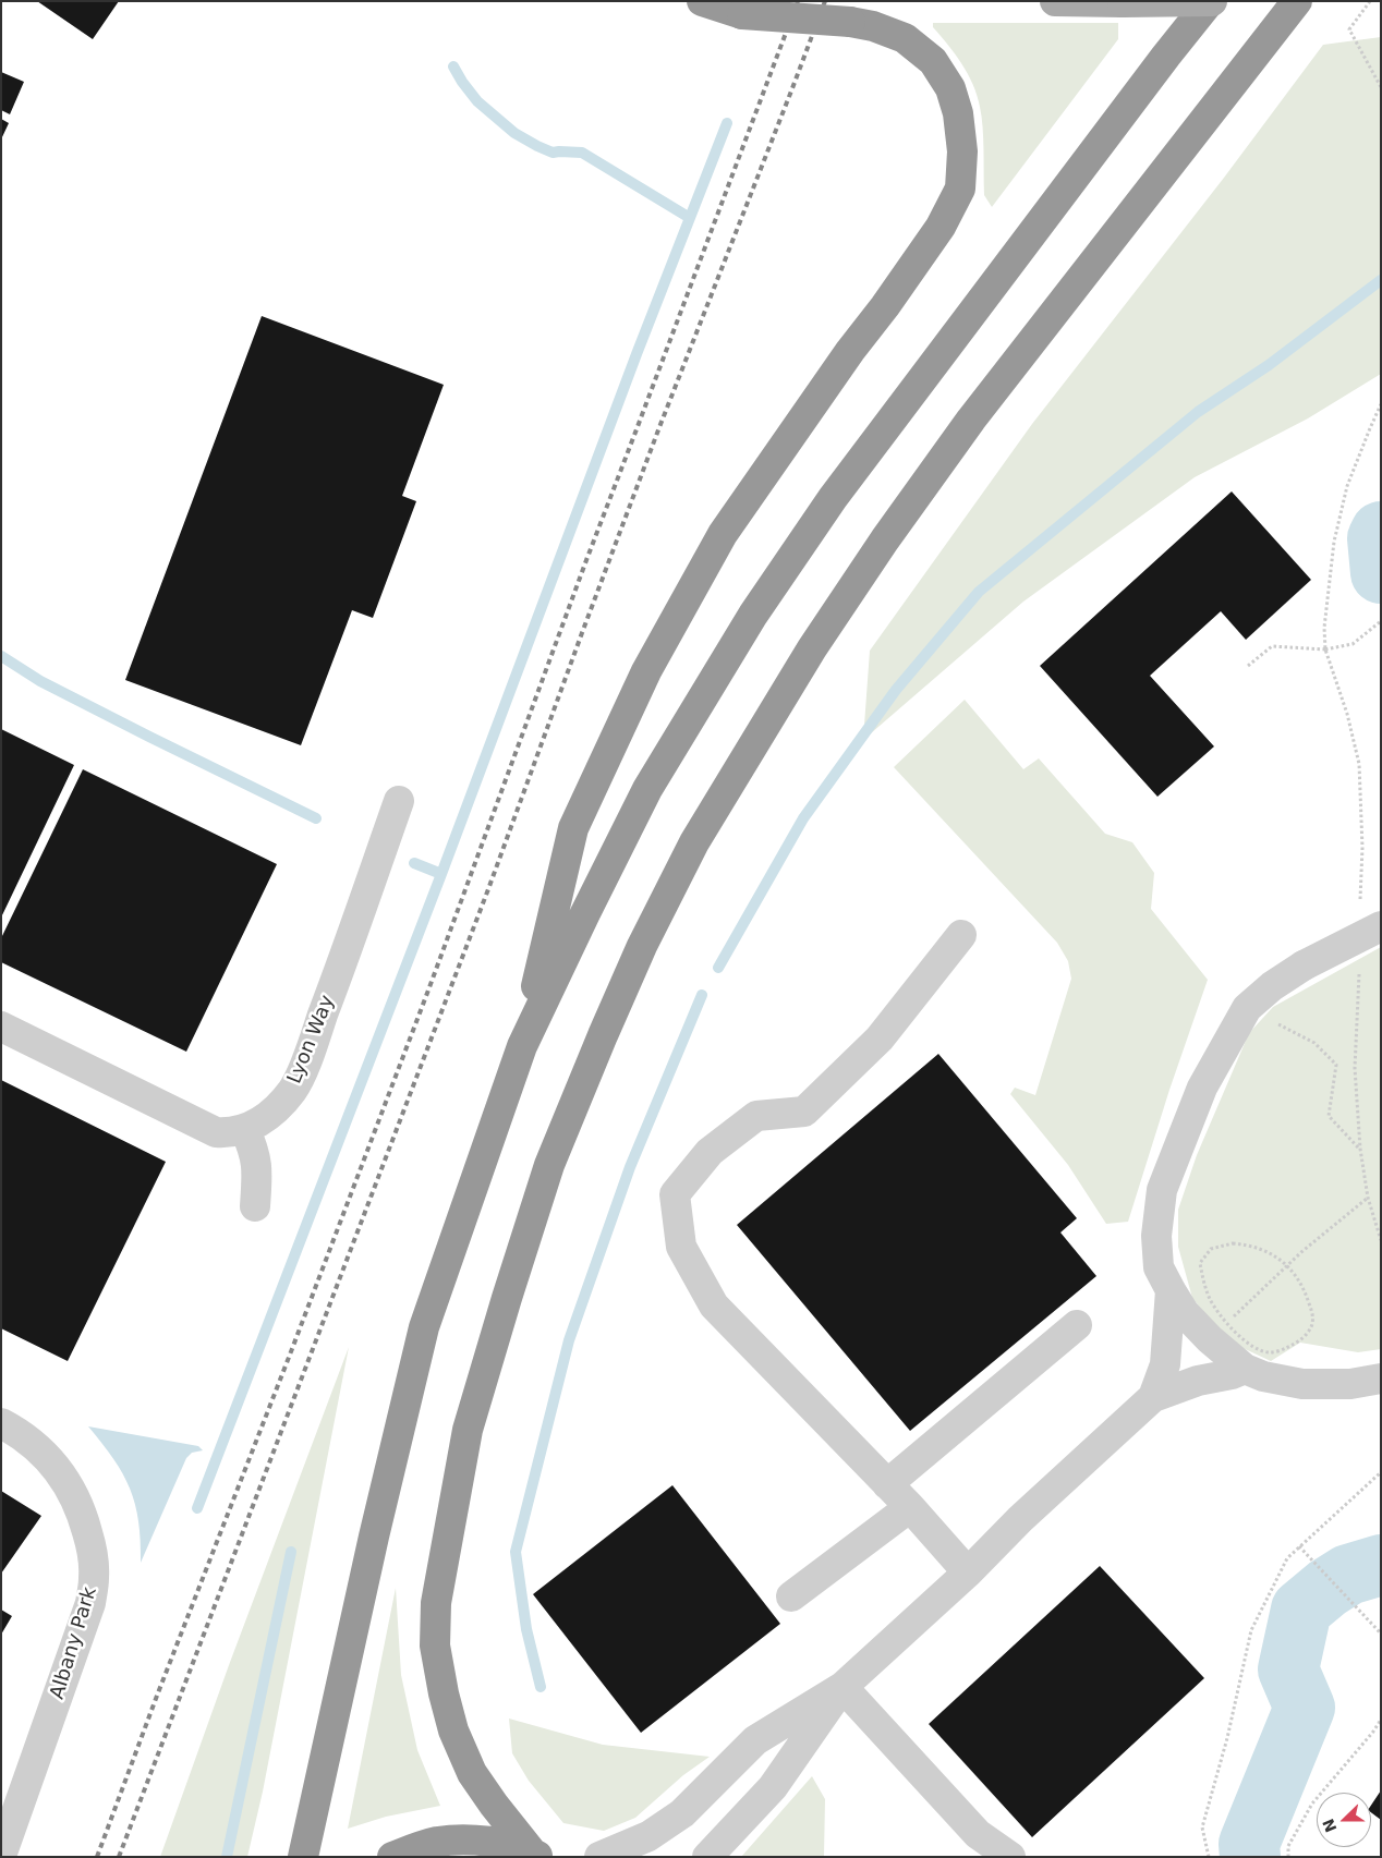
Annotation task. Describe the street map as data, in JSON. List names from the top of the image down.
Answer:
{
  "streets": {
    "street": ["Lyon Way", "Albany Park"]
  },
  "north": "left"
}
